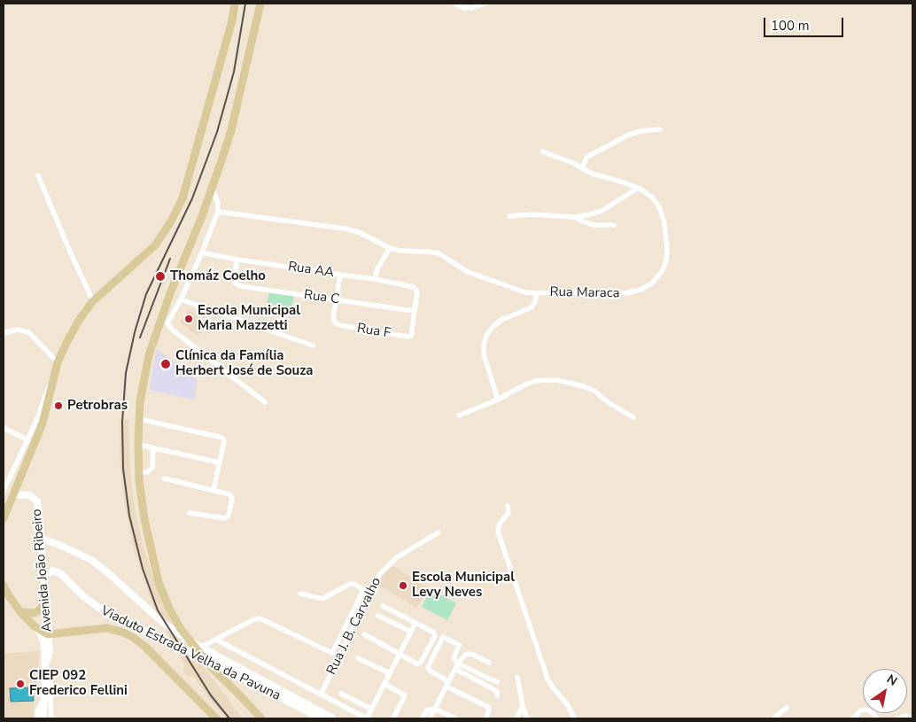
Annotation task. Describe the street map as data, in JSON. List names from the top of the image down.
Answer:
{
  "streets": {
    "main road": ["Avenida João Ribeiro", "Viaduto Estrada Velha da Pavuna"],
    "street": [
      "Rua AA",
      "Rua Maraca",
      "Rua C",
      "Rua F",
      "Rua J. B. Carvalho"
    ]
  },
  "crossings": [
    ["Rua AA", "Rua C"],
    ["Rua AA", "Rua F"],
    ["Rua C", "Rua F"],
    ["Avenida João Ribeiro", "Viaduto Estrada Velha da Pavuna"]
  ],
  "places": [
    "Thomáz Coelho",
    "Escola Municipal Maria Mazzetti",
    "Clínica da Família Herbert José de Souza",
    "Petrobras",
    "Escola Municipal Levy Neves",
    "CIEP 092 Frederico Fellini"
  ],
  "scale_bar": "100 m",
  "north": "top right"
}
